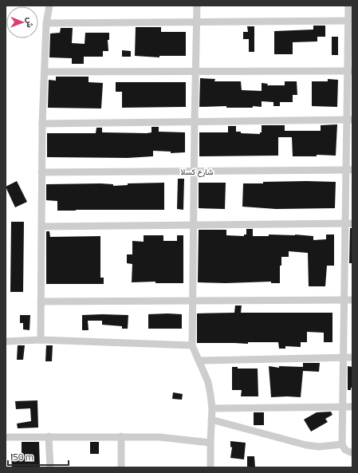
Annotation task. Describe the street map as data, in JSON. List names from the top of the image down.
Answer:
{
  "streets": {
    "street": ["شارع كسلا"]
  },
  "scale_bar": "50 m",
  "north": "right"
}
